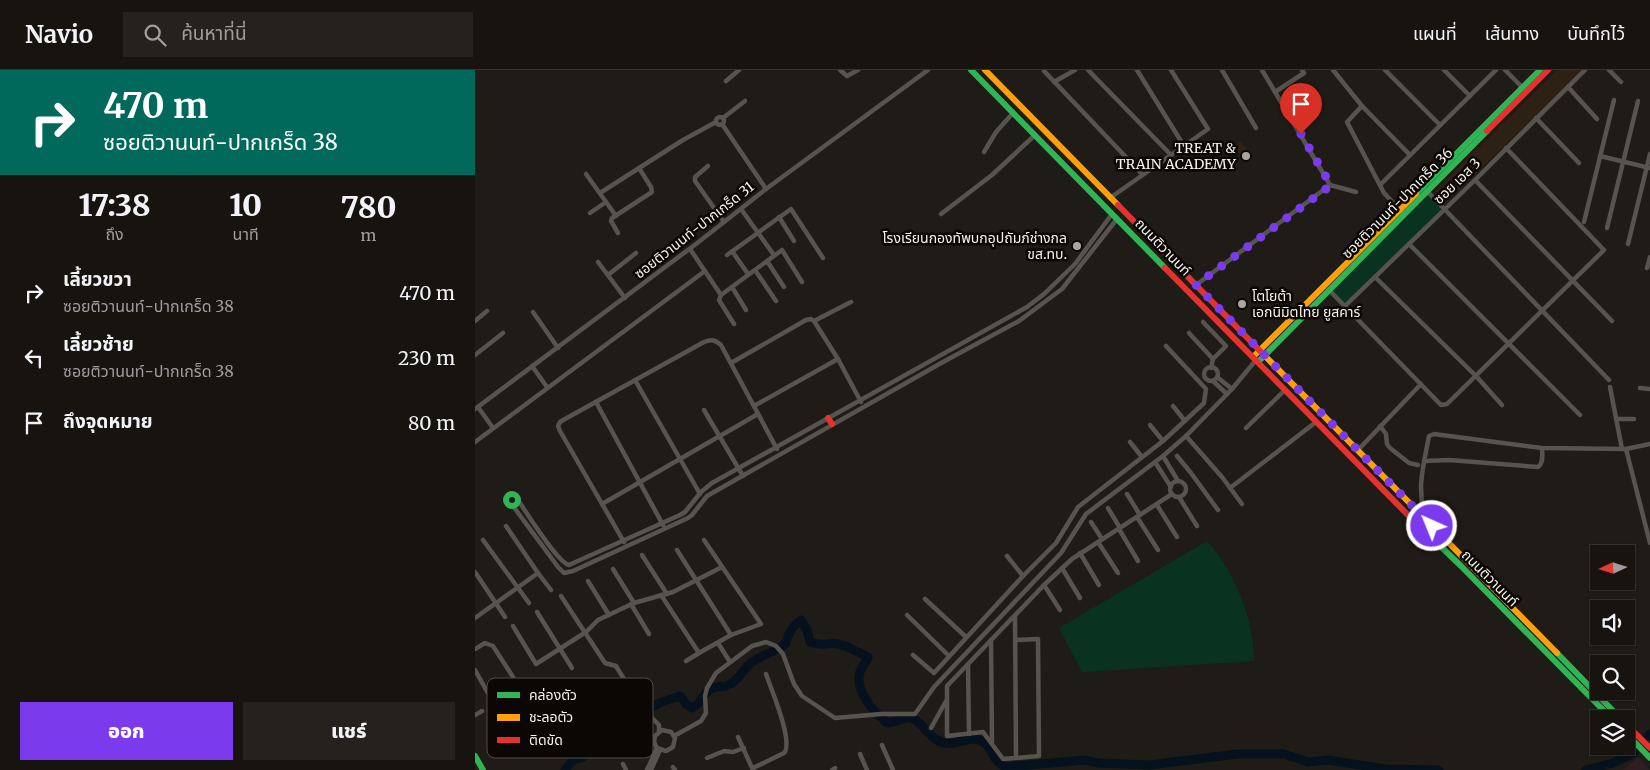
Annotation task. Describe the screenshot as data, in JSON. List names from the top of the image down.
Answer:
{
  "streets": {
    "main road": ["ซอยติวานนท์-ปากเกร็ด 36", "ถนนติวานนท์"],
    "street": ["ซอย เอส 3", "ซอยติวานนท์-ปากเกร็ด 31"]
  },
  "crossings": [
    ["ซอยติวานนท์-ปากเกร็ด 36", "ถนนติวานนท์"]
  ],
  "places": ["TREAT & TRAIN ACADEMY", "โรงเรียนกองทัพบกอุปถัมภ์ช่างกล ขส.ทบ.", "โตโยต้า เอกนิมิตไทย ยูสคาร์"],
  "legend": ["คล่องตัว", "ชะลอตัว", "ติดขัด"],
  "north": "left",
  "page": {
    "header": "Navio",
    "search": "ค้นหาที่นี่",
    "nav": ["แผนที่", "เส้นทาง", "บันทึกไว้"],
    "turn": ["470 m", "ซอยติวานนท์-ปากเกร็ด 38"],
    "eta": [
      "17:38",
      "ถึง",
      "10",
      "นาที",
      "780",
      "m"
    ],
    "list": [
      {
        "name": "เลี้ยวขวา",
        "note": "ซอยติวานนท์-ปากเกร็ด 38",
        "value": "470 m"
      },
      {
        "name": "เลี้ยวซ้าย",
        "note": "ซอยติวานนท์-ปากเกร็ด 38",
        "value": "230 m"
      },
      {
        "name": "ถึงจุดหมาย",
        "value": "80 m"
      }
    ],
    "buttons": ["ออก", "แชร์"]
  }
}
